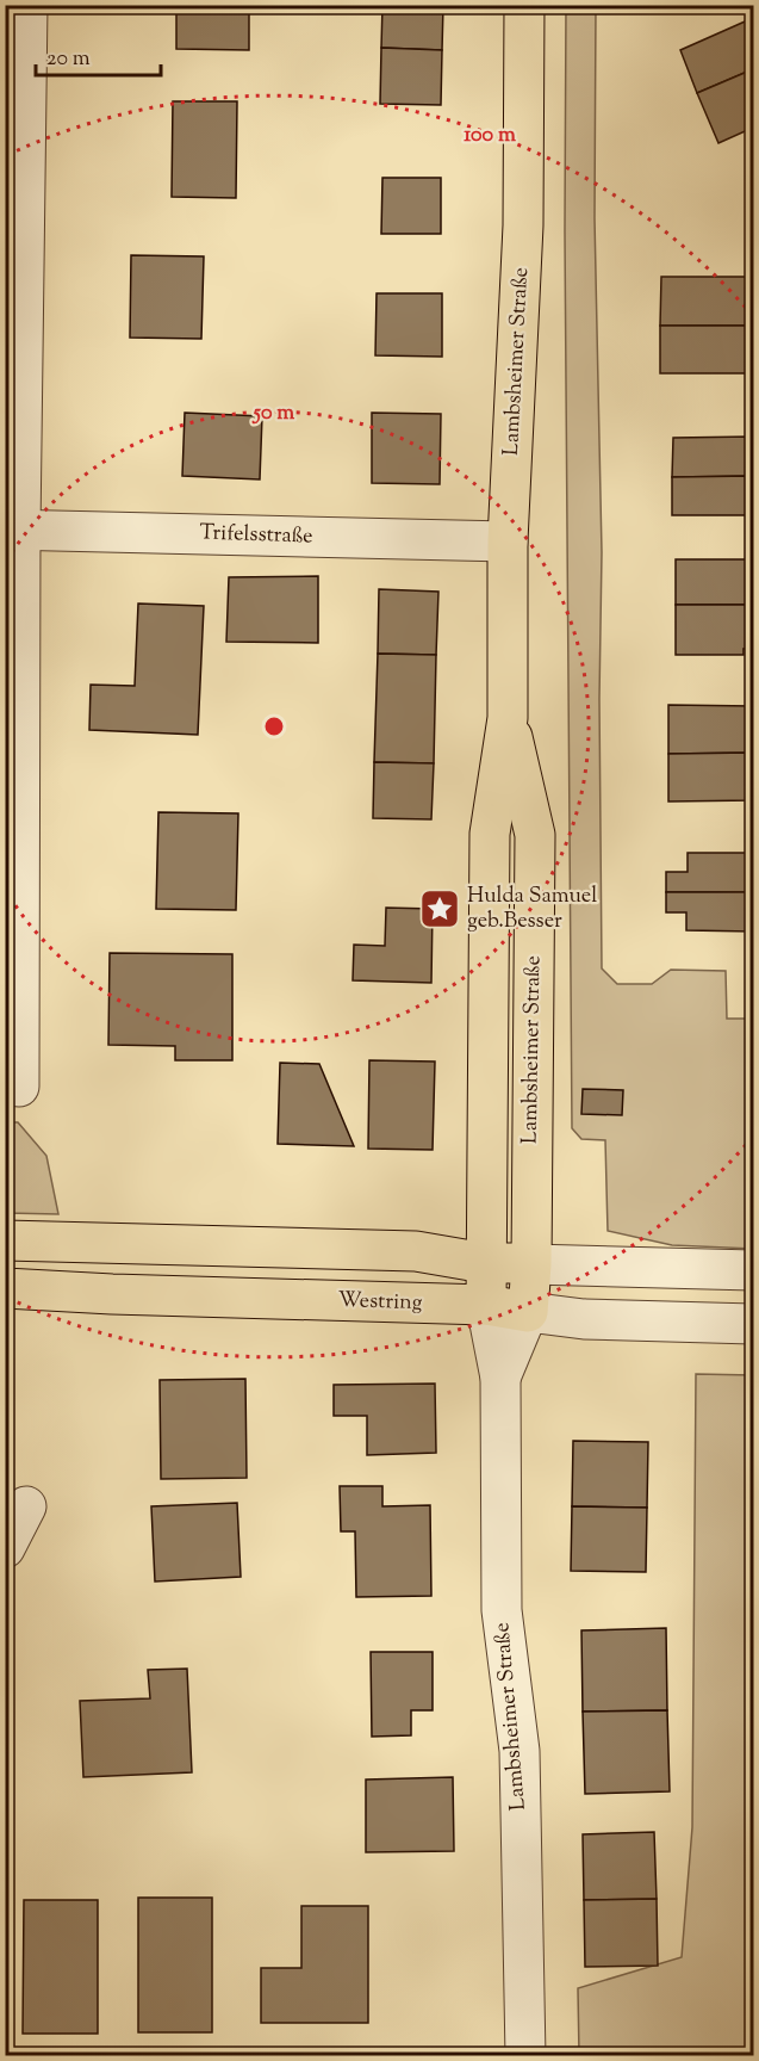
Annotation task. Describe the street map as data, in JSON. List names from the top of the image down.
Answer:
{
  "streets": {
    "main road": ["Lambsheimer Straße", "Westring"],
    "street": ["Trifelsstraße"]
  },
  "crossings": [
    ["Lambsheimer Straße", "Trifelsstraße"],
    ["Lambsheimer Straße", "Westring"]
  ],
  "places": {
    "place": ["Hulda Samuel geb.Besser"]
  },
  "scale_bar": "20 m",
  "rings": ["100 m", "50 m"]
}
